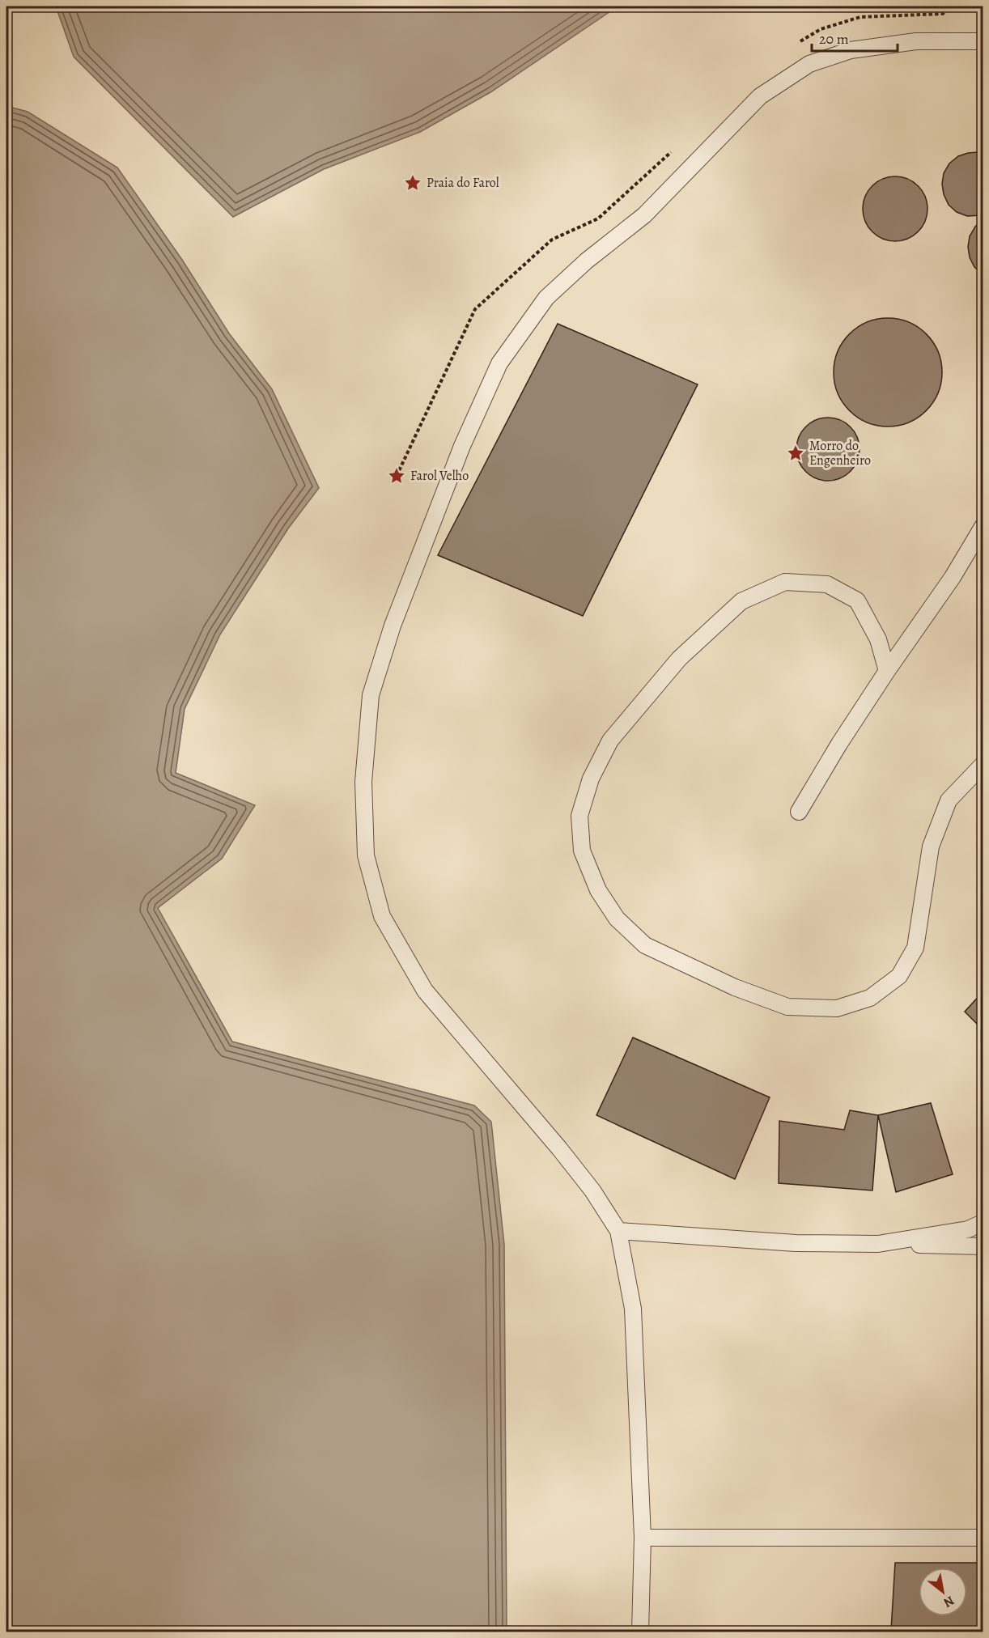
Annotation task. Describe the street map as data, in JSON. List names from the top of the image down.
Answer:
{
  "places": {
    "place": ["Praia do Farol", "Morro do Engenheiro", "Farol Velho"]
  },
  "scale_bar": "20 m",
  "north": "bottom right"
}
